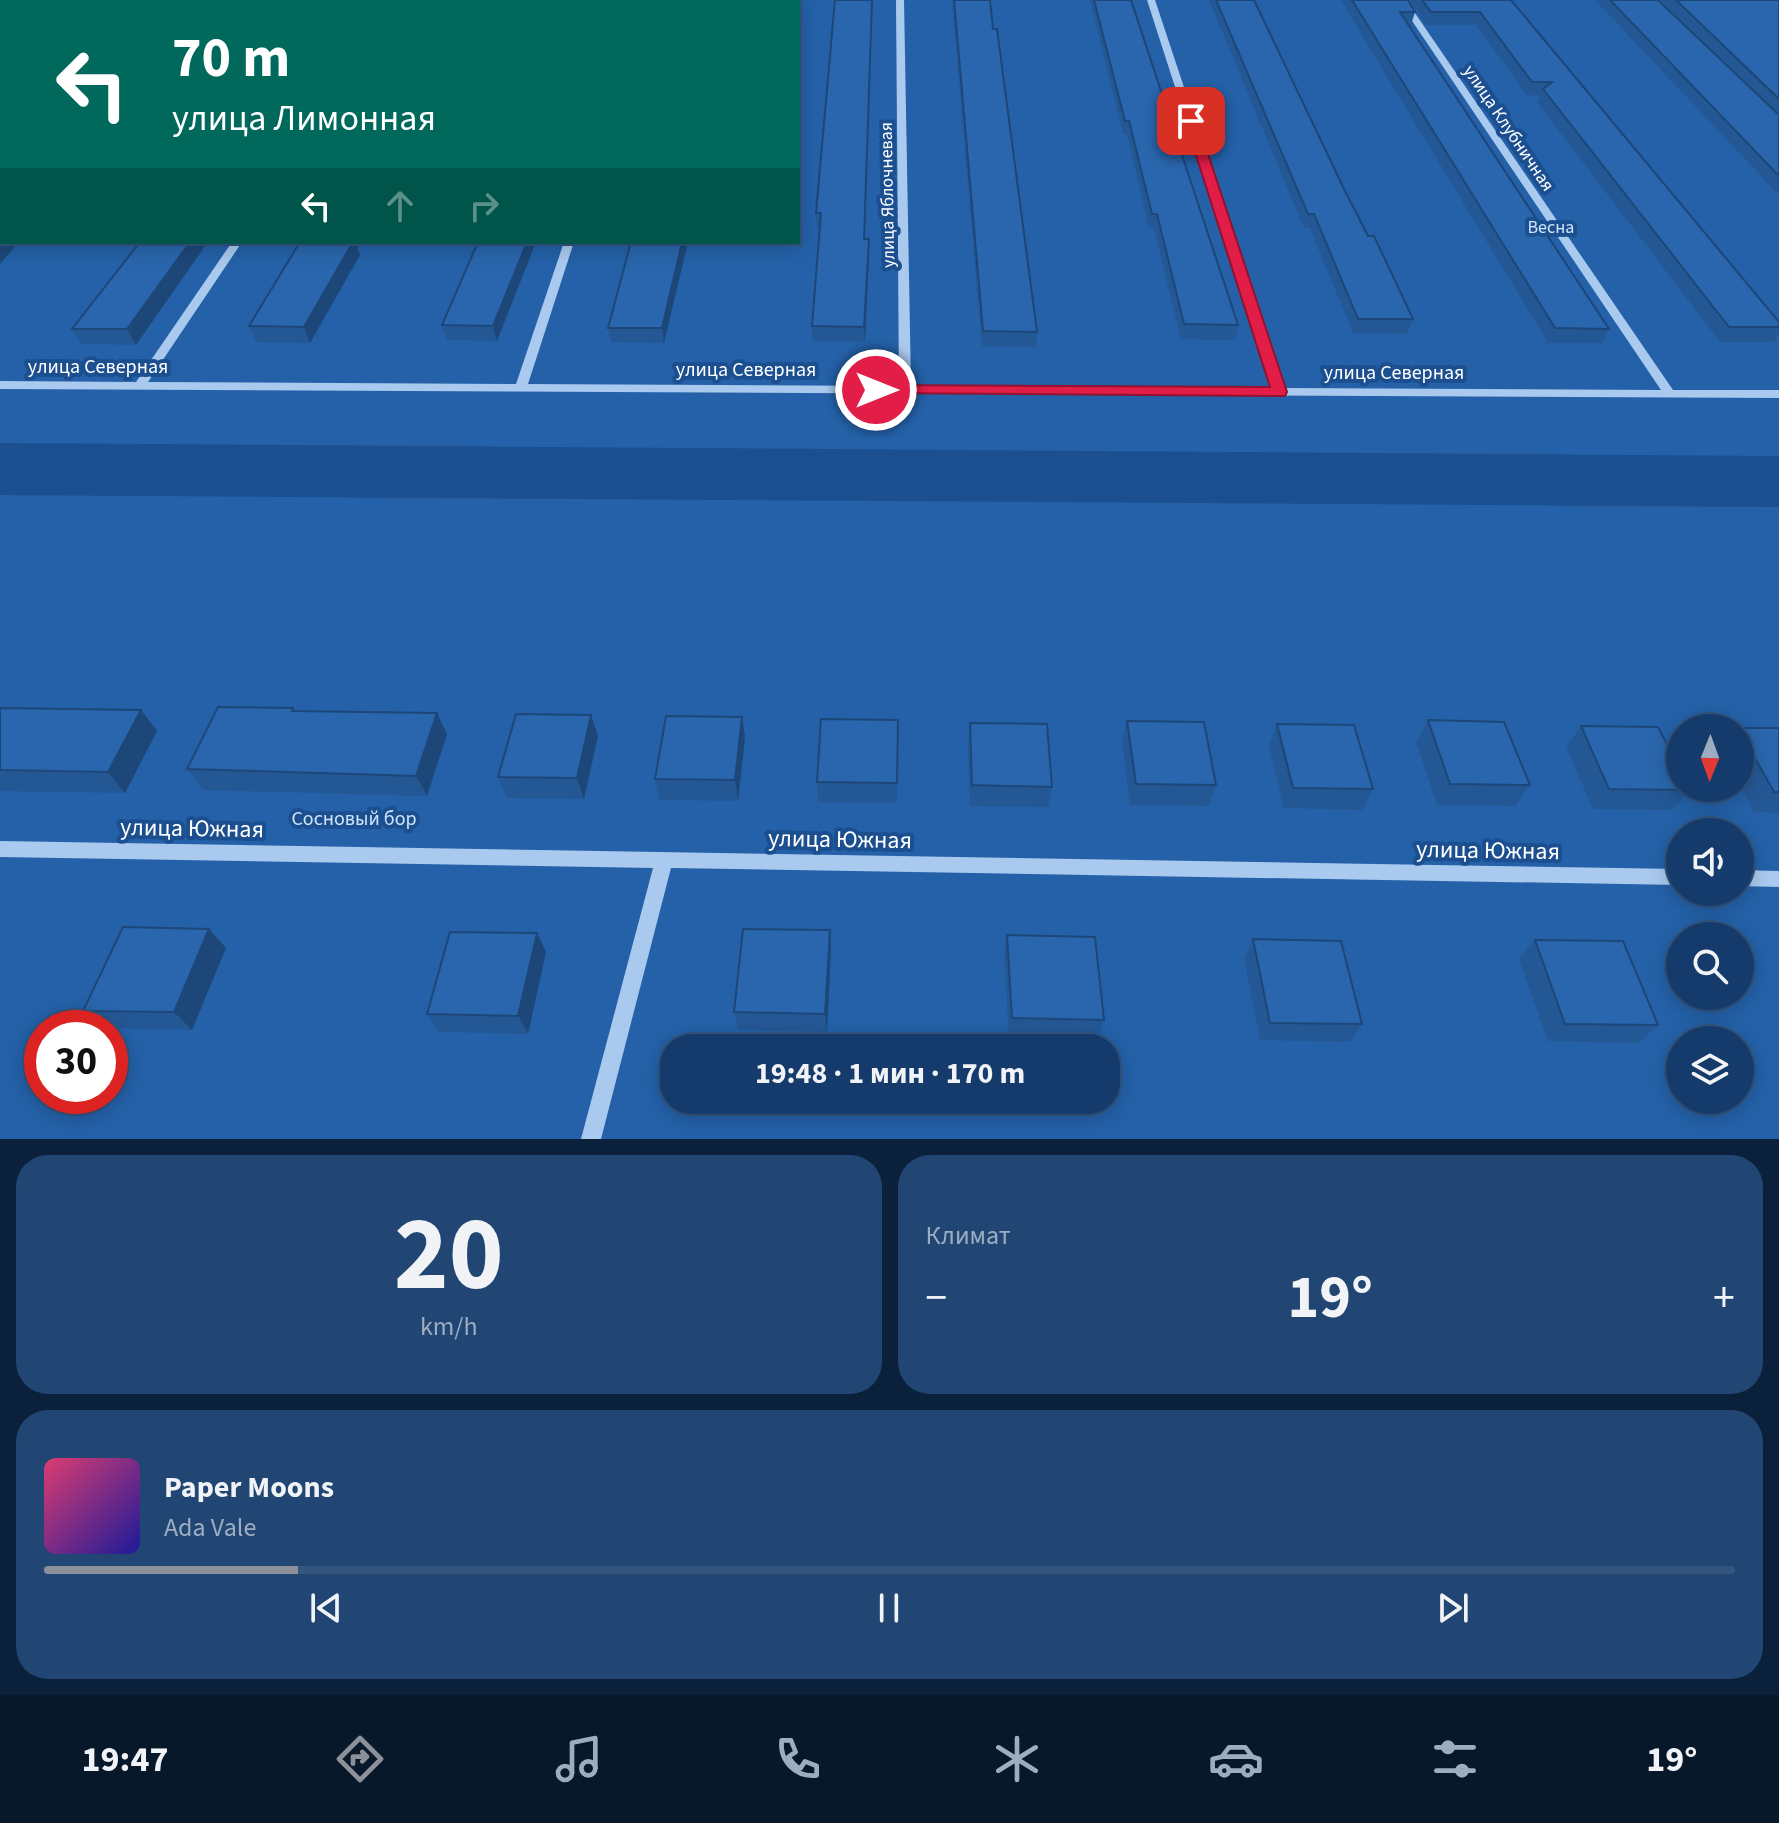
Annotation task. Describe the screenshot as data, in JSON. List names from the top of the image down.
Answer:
{
  "streets": {
    "street": [
      "улица Клубничная",
      "улица Яблочневая",
      "улица Северная",
      "улица Южная"
    ]
  },
  "crossings": [
    ["улица Клубничная", "улица Северная"],
    ["улица Яблочневая", "улица Северная"]
  ],
  "parks": ["Весна", "Сосновый бор"],
  "north": "bottom",
  "page": {
    "turn": ["70 m", "улица Лимонная"],
    "limit": "30",
    "trip": "19:48 · 1 мин · 170 m",
    "tile": [
      ["20", "km/h"],
      "Климат"
    ],
    "heat": ["−", "19°", "+"],
    "song": ["Paper Moons", "Ada Vale"],
    "tabs": ["19:47", "19°"]
  }
}
